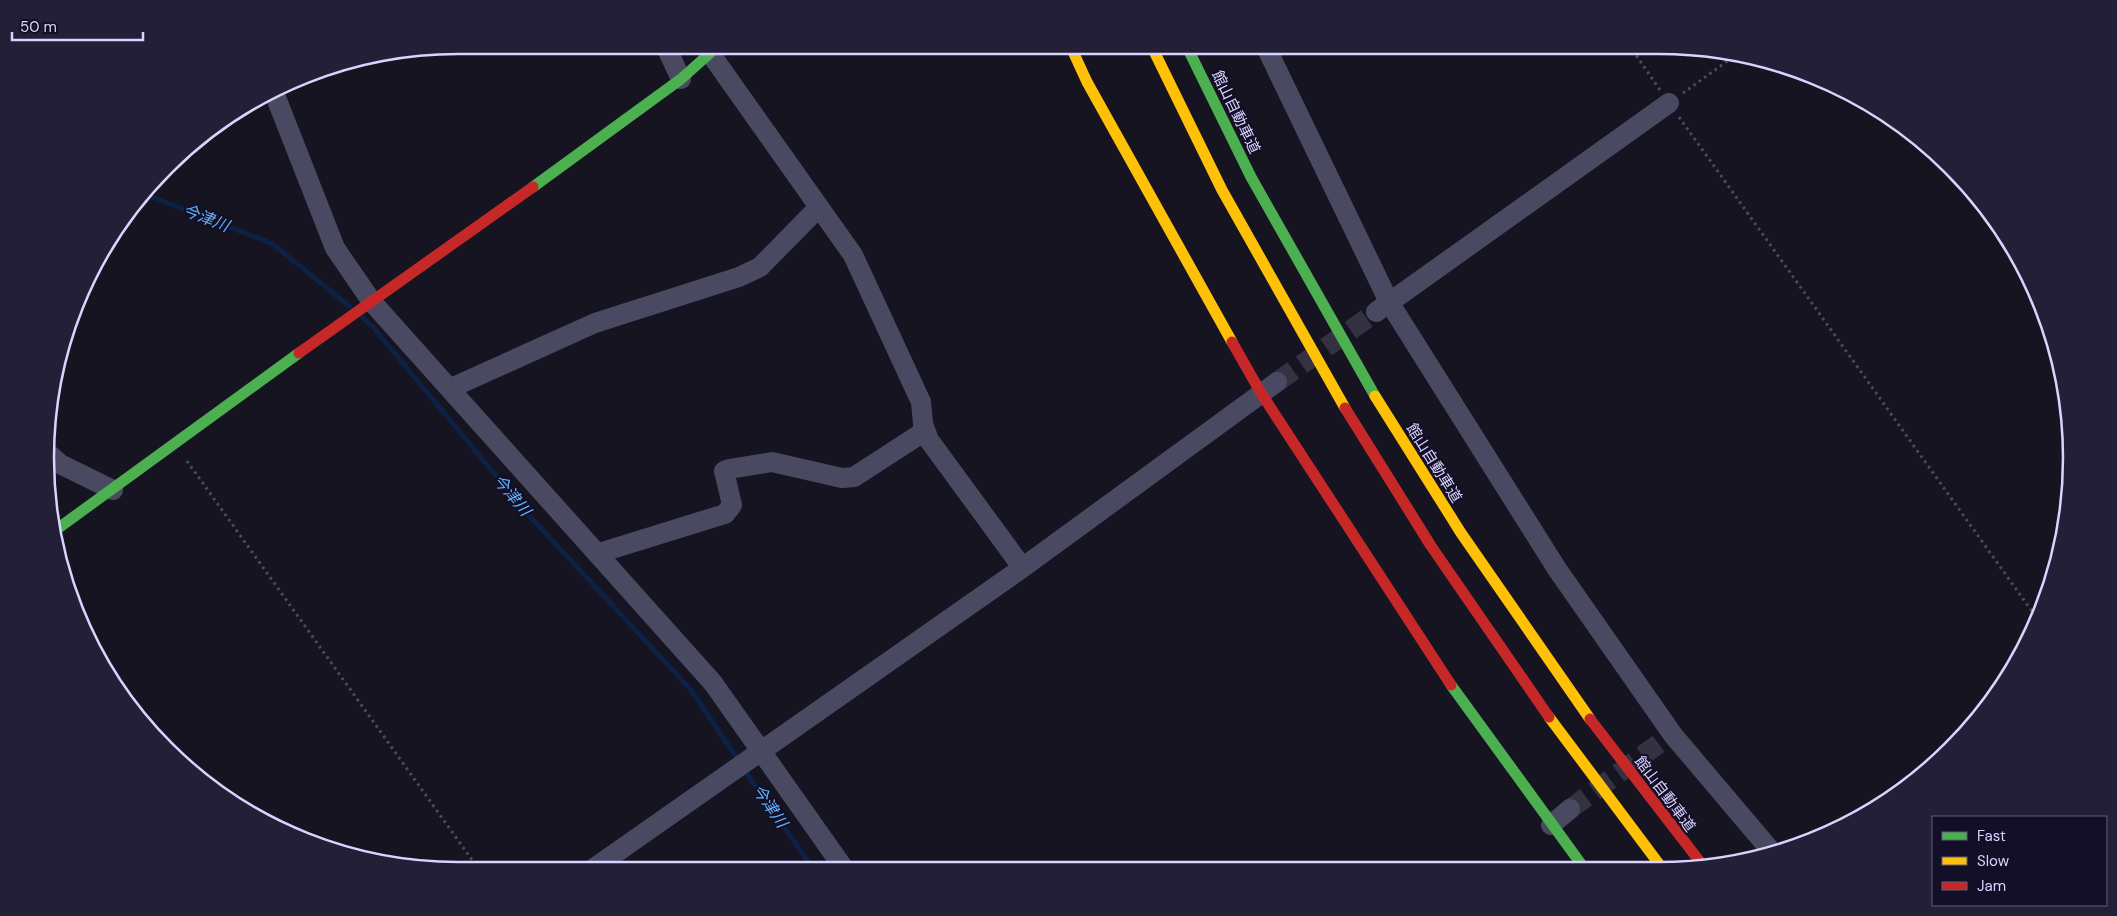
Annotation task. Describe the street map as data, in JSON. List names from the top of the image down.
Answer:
{
  "streets": {
    "main road": ["館山自動車道"]
  },
  "water": ["今津川"],
  "legend": ["Fast", "Slow", "Jam"],
  "scale_bar": "50 m"
}
